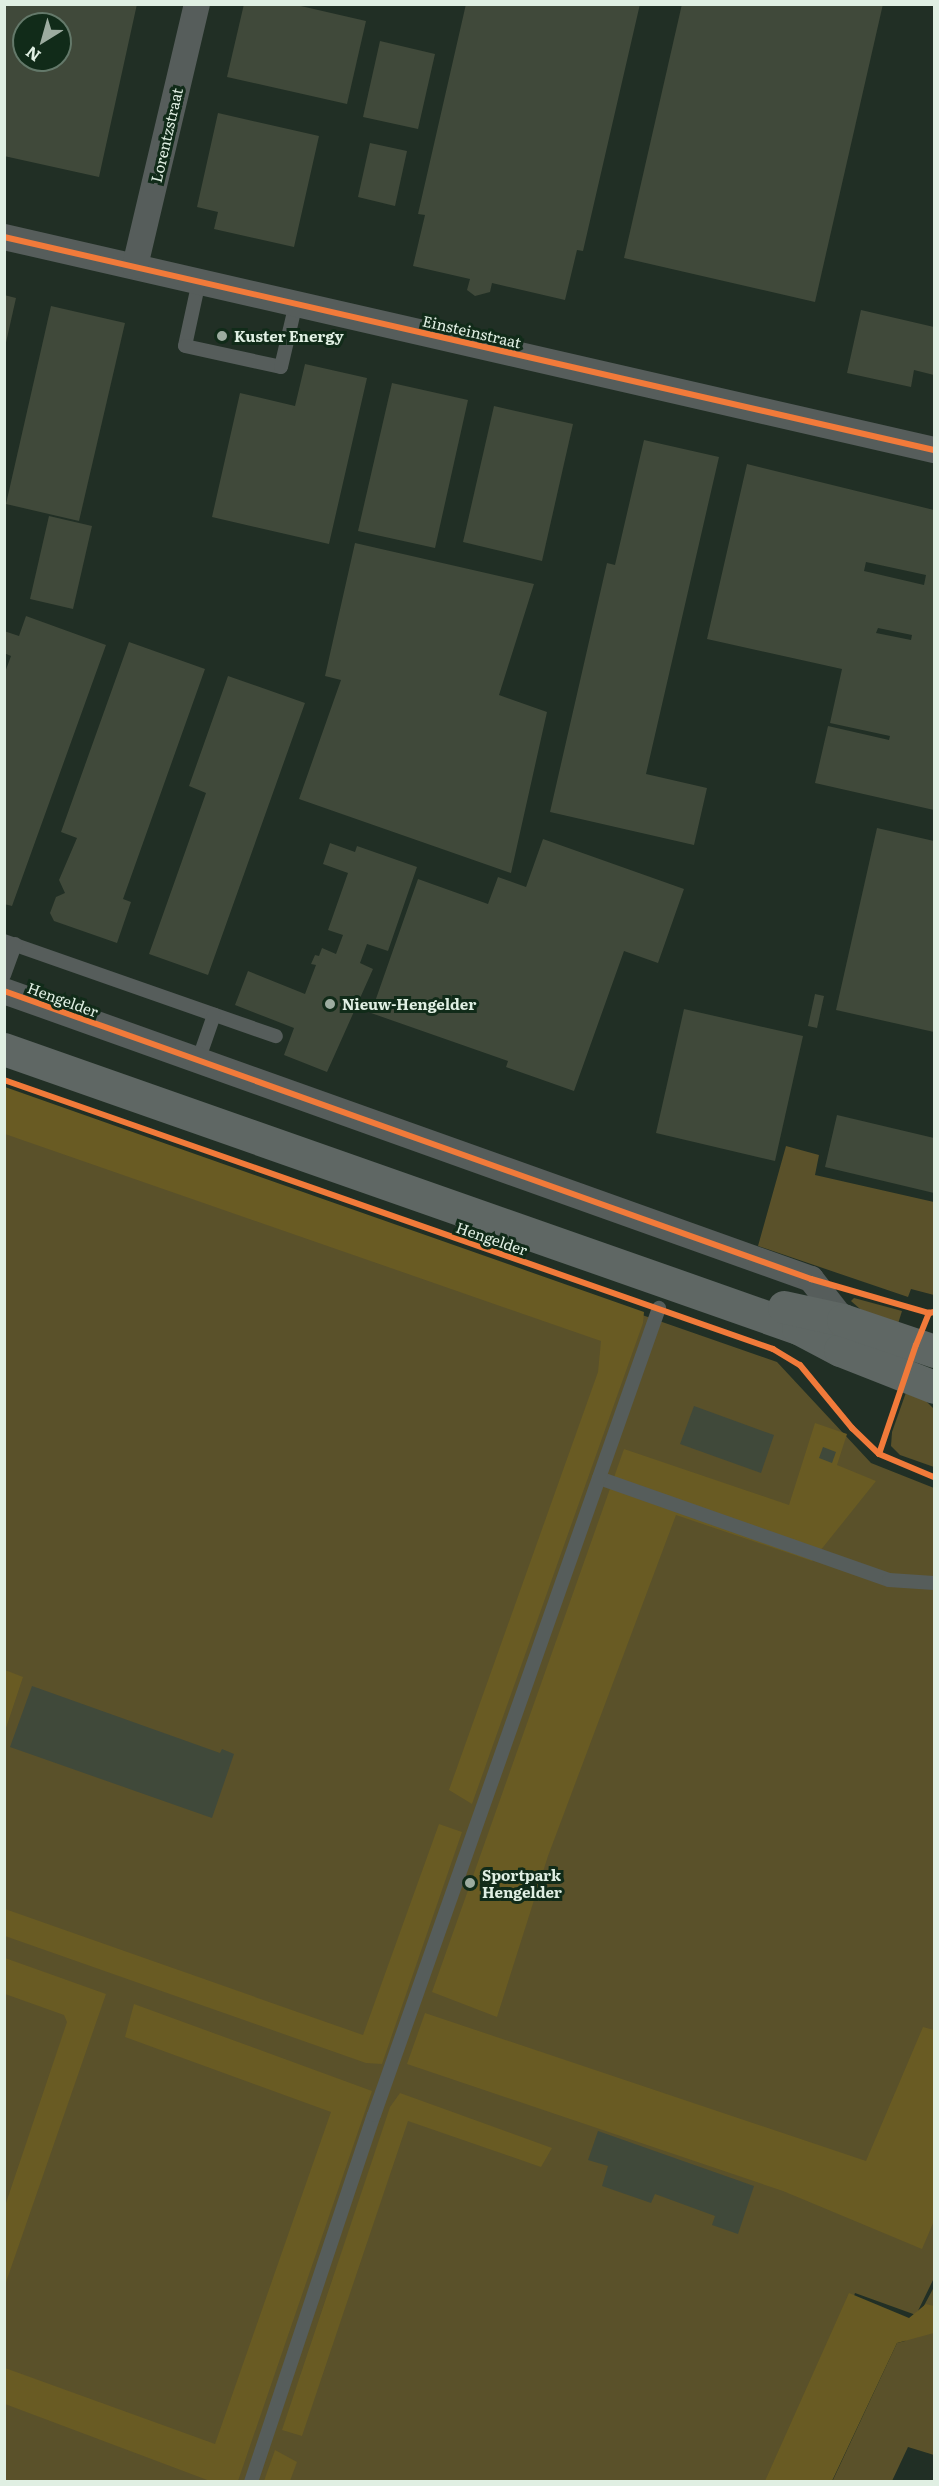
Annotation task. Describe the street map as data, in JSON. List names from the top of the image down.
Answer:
{
  "streets": {
    "main road": ["Hengelder"],
    "street": ["Lorentzstraat", "Einsteinstraat"]
  },
  "crossings": [
    ["Lorentzstraat", "Einsteinstraat"]
  ],
  "places": ["Kuster Energy", "Nieuw-Hengelder", "Sportpark Hengelder"],
  "north": "bottom left"
}
